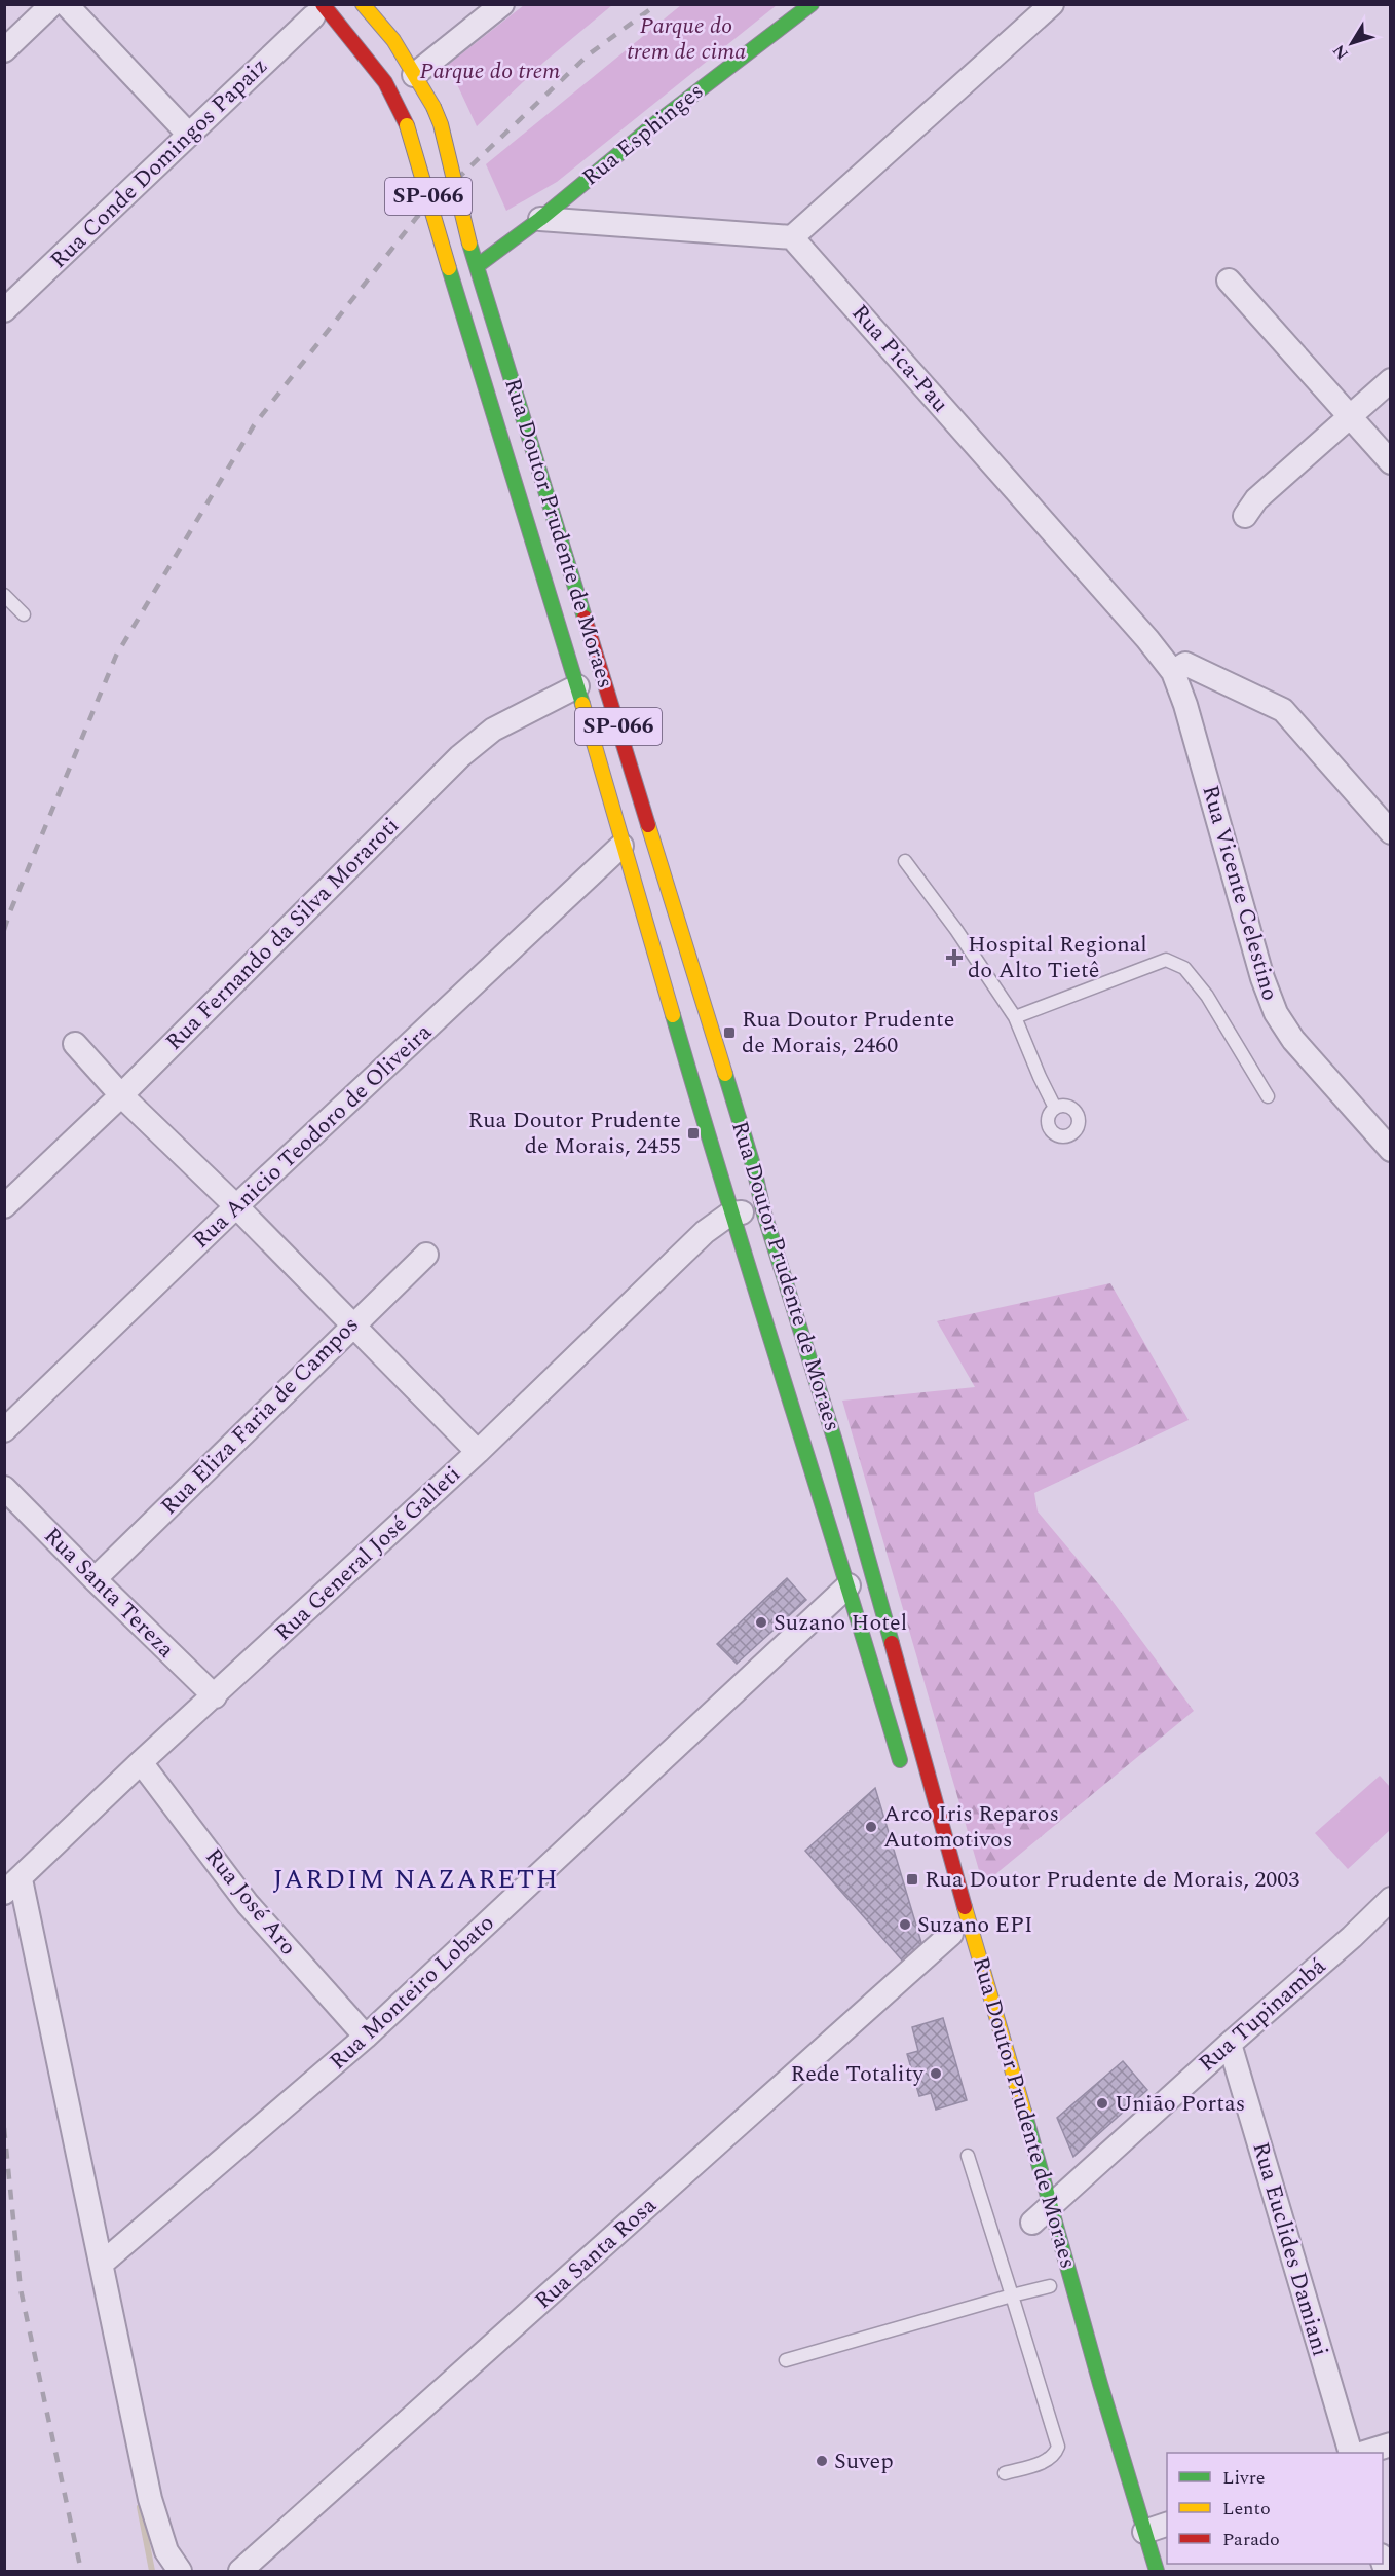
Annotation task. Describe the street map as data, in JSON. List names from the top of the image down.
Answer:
{
  "streets": {
    "main road": ["Rua Esphinges", "SP-066", "Rua Doutor Prudente de Moraes"],
    "street": [
      "Rua Conde Domingos Papaiz",
      "Rua Pica-Pau",
      "Rua Vicente Celestino",
      "Rua Fernando da Silva Moraroti",
      "Rua Anicio Teodoro de Oliveira",
      "Rua Eliza Faria de Campos",
      "Rua General José Galleti",
      "Rua Santa Tereza",
      "Rua José Aro",
      "Rua Monteiro Lobato",
      "Rua Tupinambá",
      "Rua Euclides Damiani",
      "Rua Santa Rosa"
    ]
  },
  "crossings": [
    ["Rua Esphinges", "Rua Doutor Prudente de Moraes"],
    ["Rua Conde Domingos Papaiz", "Rua Doutor Prudente de Moraes"],
    ["Rua Pica-Pau", "Rua Vicente Celestino"],
    ["Rua Doutor Prudente de Moraes", "Rua Fernando da Silva Moraroti"],
    ["Rua Doutor Prudente de Moraes", "Rua Anicio Teodoro de Oliveira"],
    ["Rua Doutor Prudente de Moraes", "Rua General José Galleti"],
    ["Rua Doutor Prudente de Moraes", "Rua Monteiro Lobato"],
    ["Rua Doutor Prudente de Moraes", "Rua Tupinambá"],
    ["Rua Eliza Faria de Campos", "Rua Santa Tereza"],
    ["Rua General José Galleti", "Rua Santa Tereza"],
    ["Rua General José Galleti", "Rua José Aro"],
    ["Rua José Aro", "Rua Monteiro Lobato"],
    ["Rua Tupinambá", "Rua Euclides Damiani"]
  ],
  "districts": ["JARDIM NAZARETH"],
  "parks": ["Parque do trem de cima", "Parque do trem"],
  "places": {
    "health": ["Hospital Regional do Alto Tietê"],
    "transit": ["Rua Doutor Prudente de Morais, 2460", "Rua Doutor Prudente de Morais, 2455", "Rua Doutor Prudente de Morais, 2003"],
    "other": [
      "Suzano Hotel",
      "Arco Iris Reparos Automotivos",
      "Suzano EPI",
      "Rede Totality",
      "União Portas",
      "Suvep"
    ]
  },
  "legend": ["Livre", "Lento", "Parado"],
  "north": "bottom left"
}
